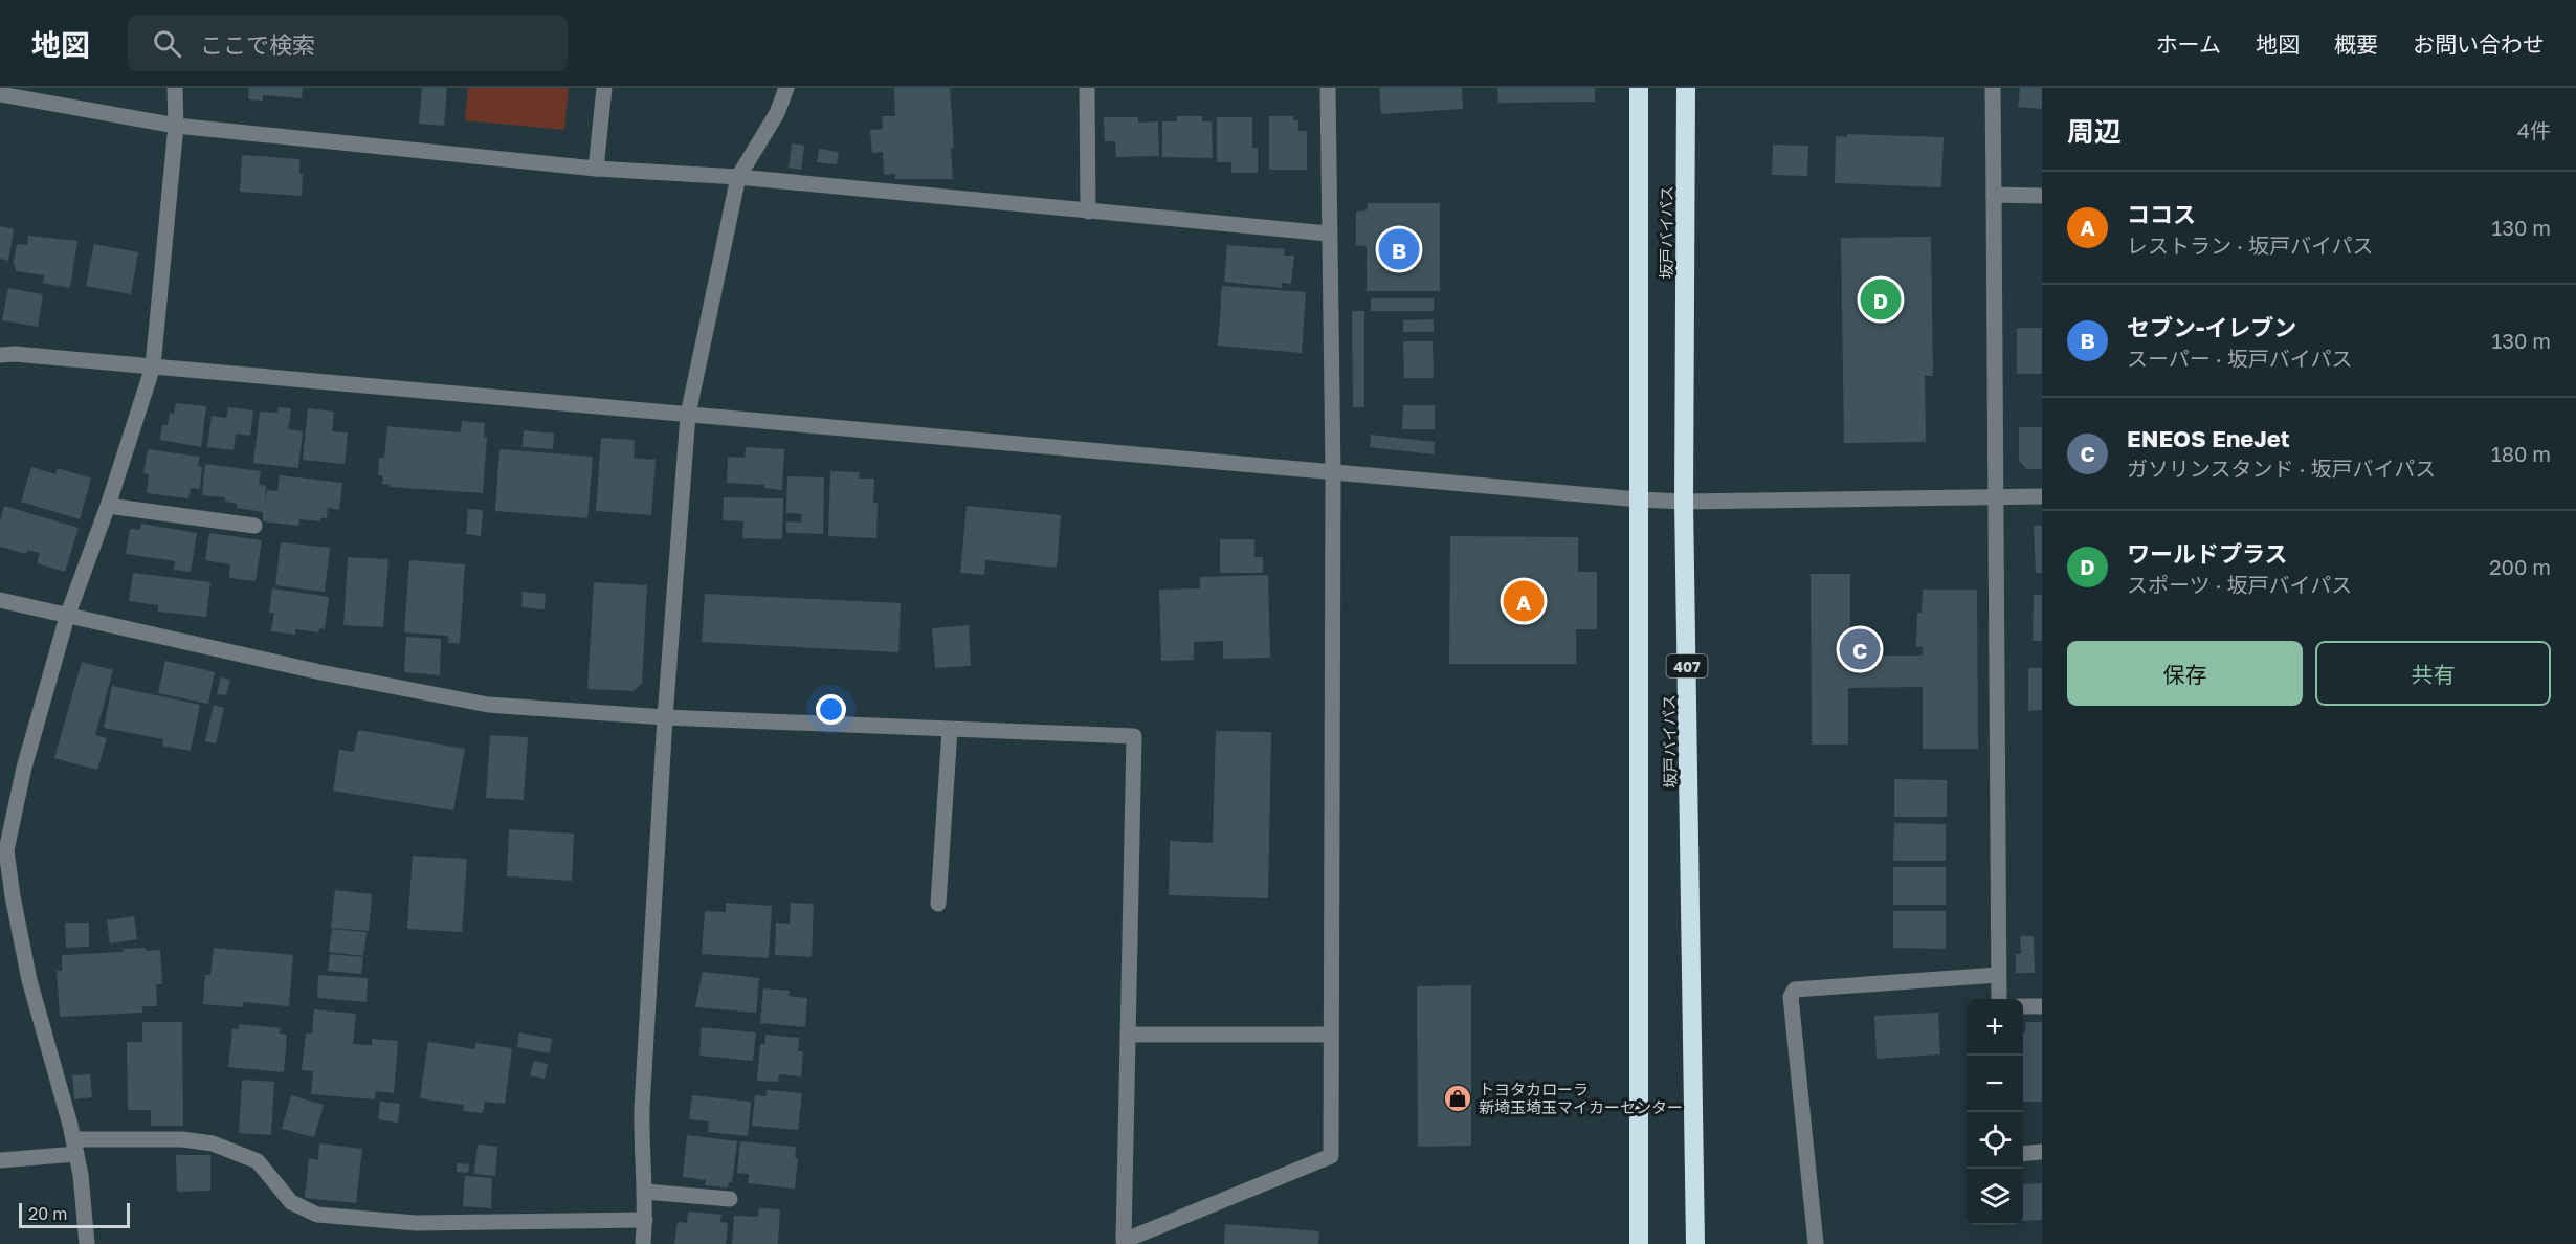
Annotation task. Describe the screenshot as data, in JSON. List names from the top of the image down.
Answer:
{
  "streets": {
    "highway": ["坂戸バイパス", "407"]
  },
  "places": {
    "shop": ["トヨタカローラ 新埼玉埼玉マイカーセンター"]
  },
  "scale_bar": "20 m",
  "page": {
    "header": "地図",
    "search": "ここで検索",
    "nav": [
      "ホーム",
      "地図",
      "概要",
      "お問い合わせ"
    ],
    "heading": ["周辺", "4件"],
    "list": [
      {
        "mark": "A",
        "name": "ココス",
        "note": "レストラン · 坂戸バイパス",
        "value": "130 m"
      },
      {
        "mark": "B",
        "name": "セブン-イレブン",
        "note": "スーパー · 坂戸バイパス",
        "value": "130 m"
      },
      {
        "mark": "C",
        "name": "ENEOS EneJet",
        "note": "ガソリンスタンド · 坂戸バイパス",
        "value": "180 m"
      },
      {
        "mark": "D",
        "name": "ワールドプラス",
        "note": "スポーツ · 坂戸バイパス",
        "value": "200 m"
      }
    ],
    "pins": [
      "B",
      "D",
      "A",
      "C"
    ],
    "buttons": ["保存", "共有"],
    "map_buttons": ["+", "−"],
    "scale": "20 m"
  }
}
